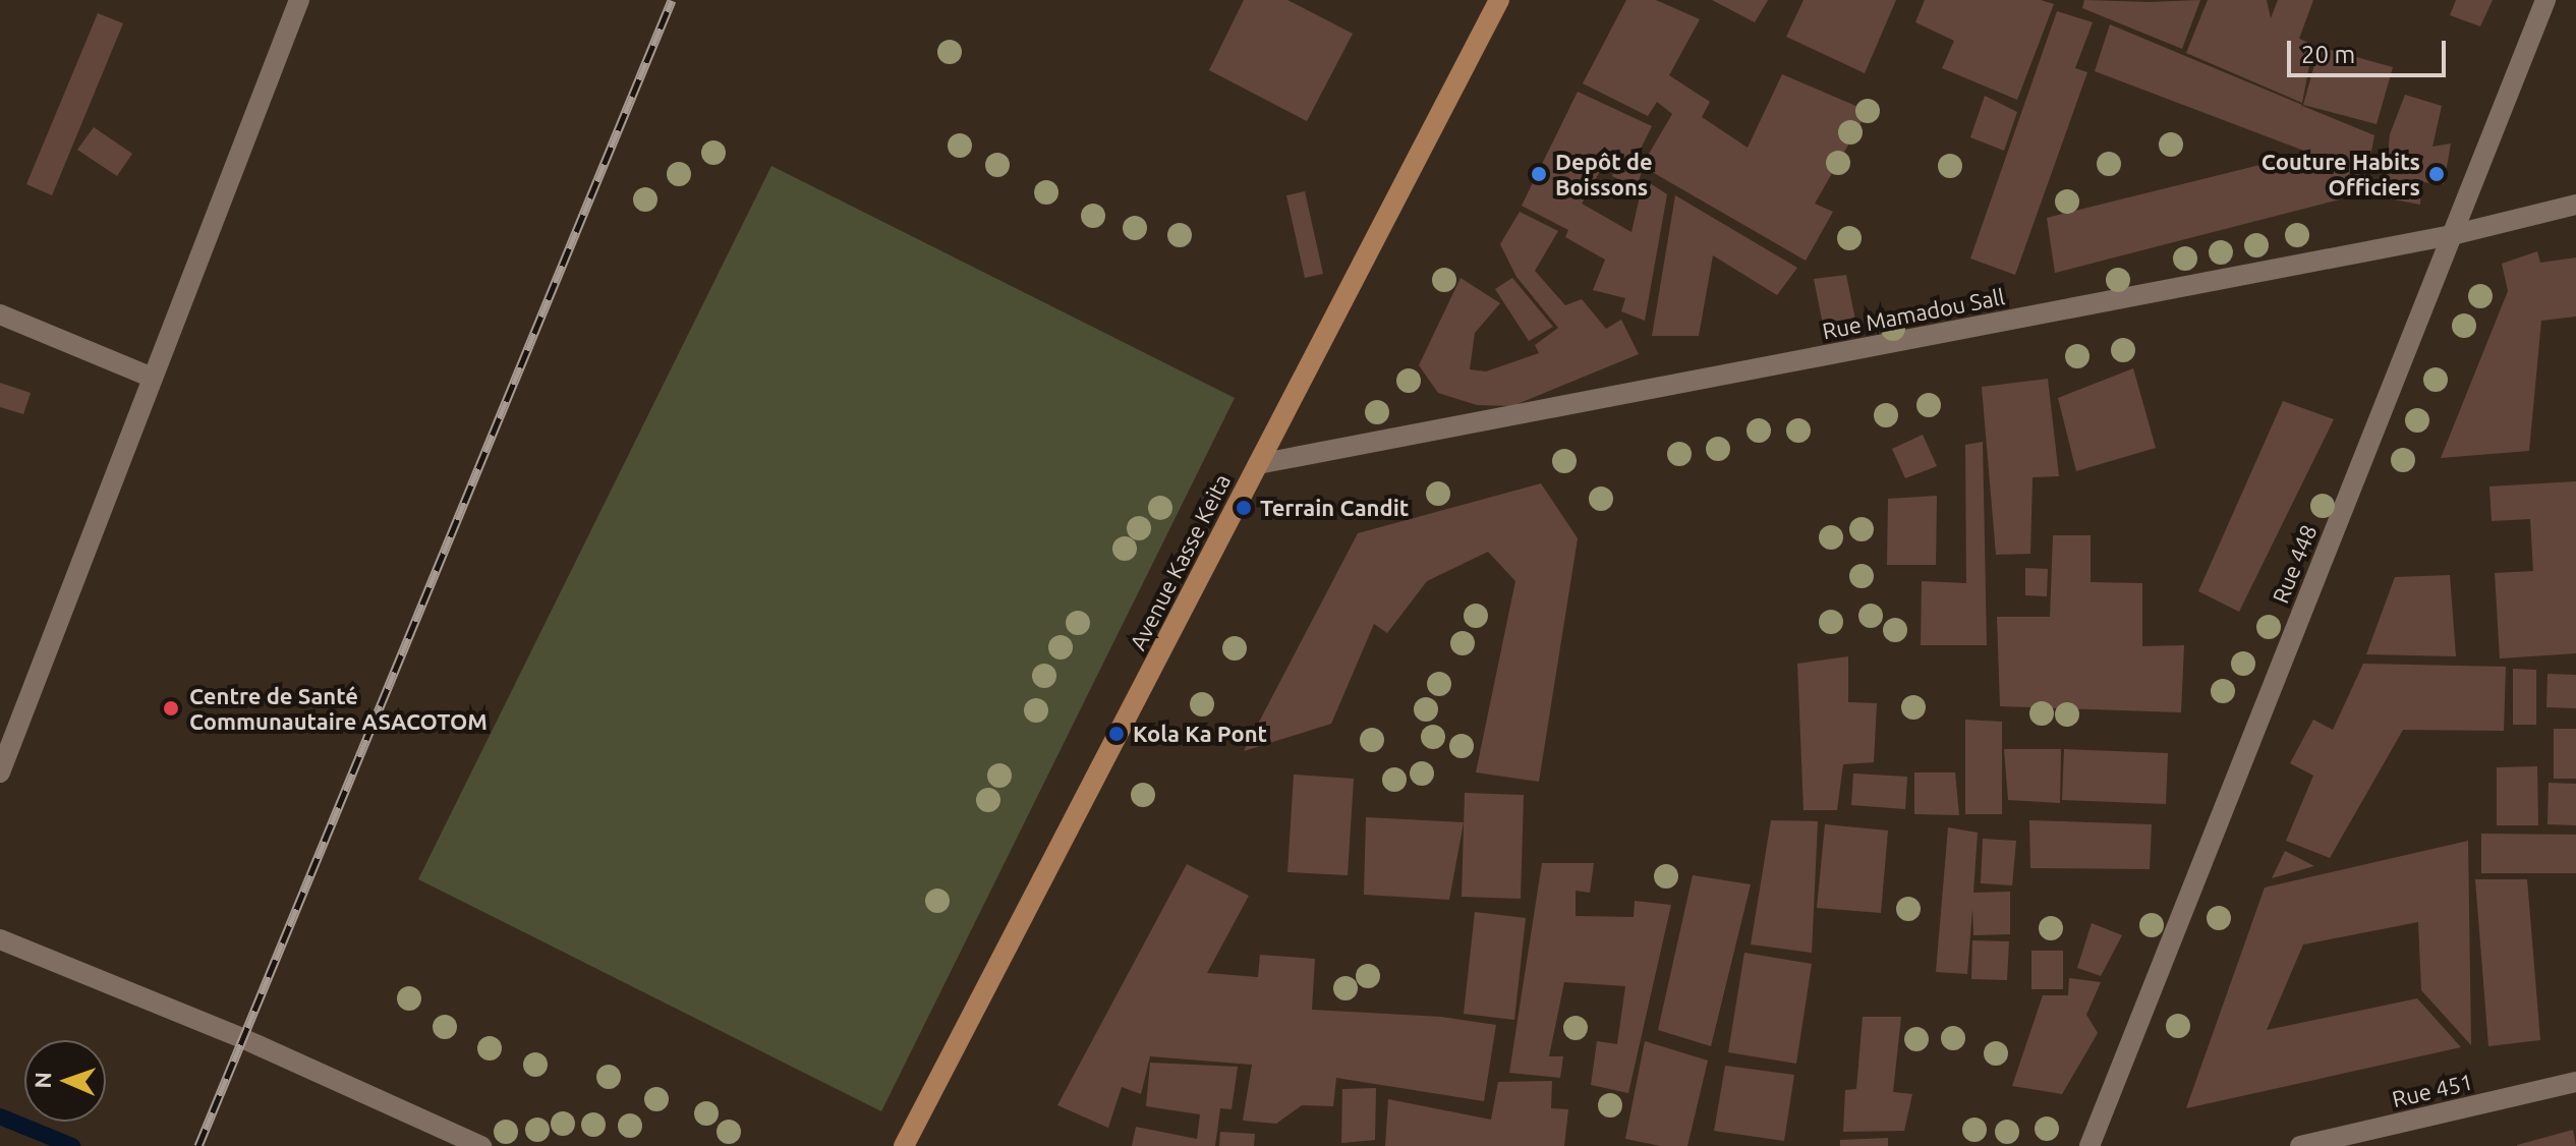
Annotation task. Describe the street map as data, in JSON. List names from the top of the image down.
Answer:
{
  "streets": {
    "main road": ["Avenue Kasse Keita"],
    "street": ["Rue Mamadou Sall", "Rue 448", "Rue 451"]
  },
  "crossings": [
    ["Rue Mamadou Sall", "Avenue Kasse Keita"],
    ["Rue Mamadou Sall", "Rue 448"]
  ],
  "places": [
    "Depôt de Boissons",
    "Couture Habits Officiers",
    "Terrain Candit",
    "Centre de Santé Communautaire ASACOTOM",
    "Kola Ka Pont"
  ],
  "scale_bar": "20 m",
  "north": "left"
}
